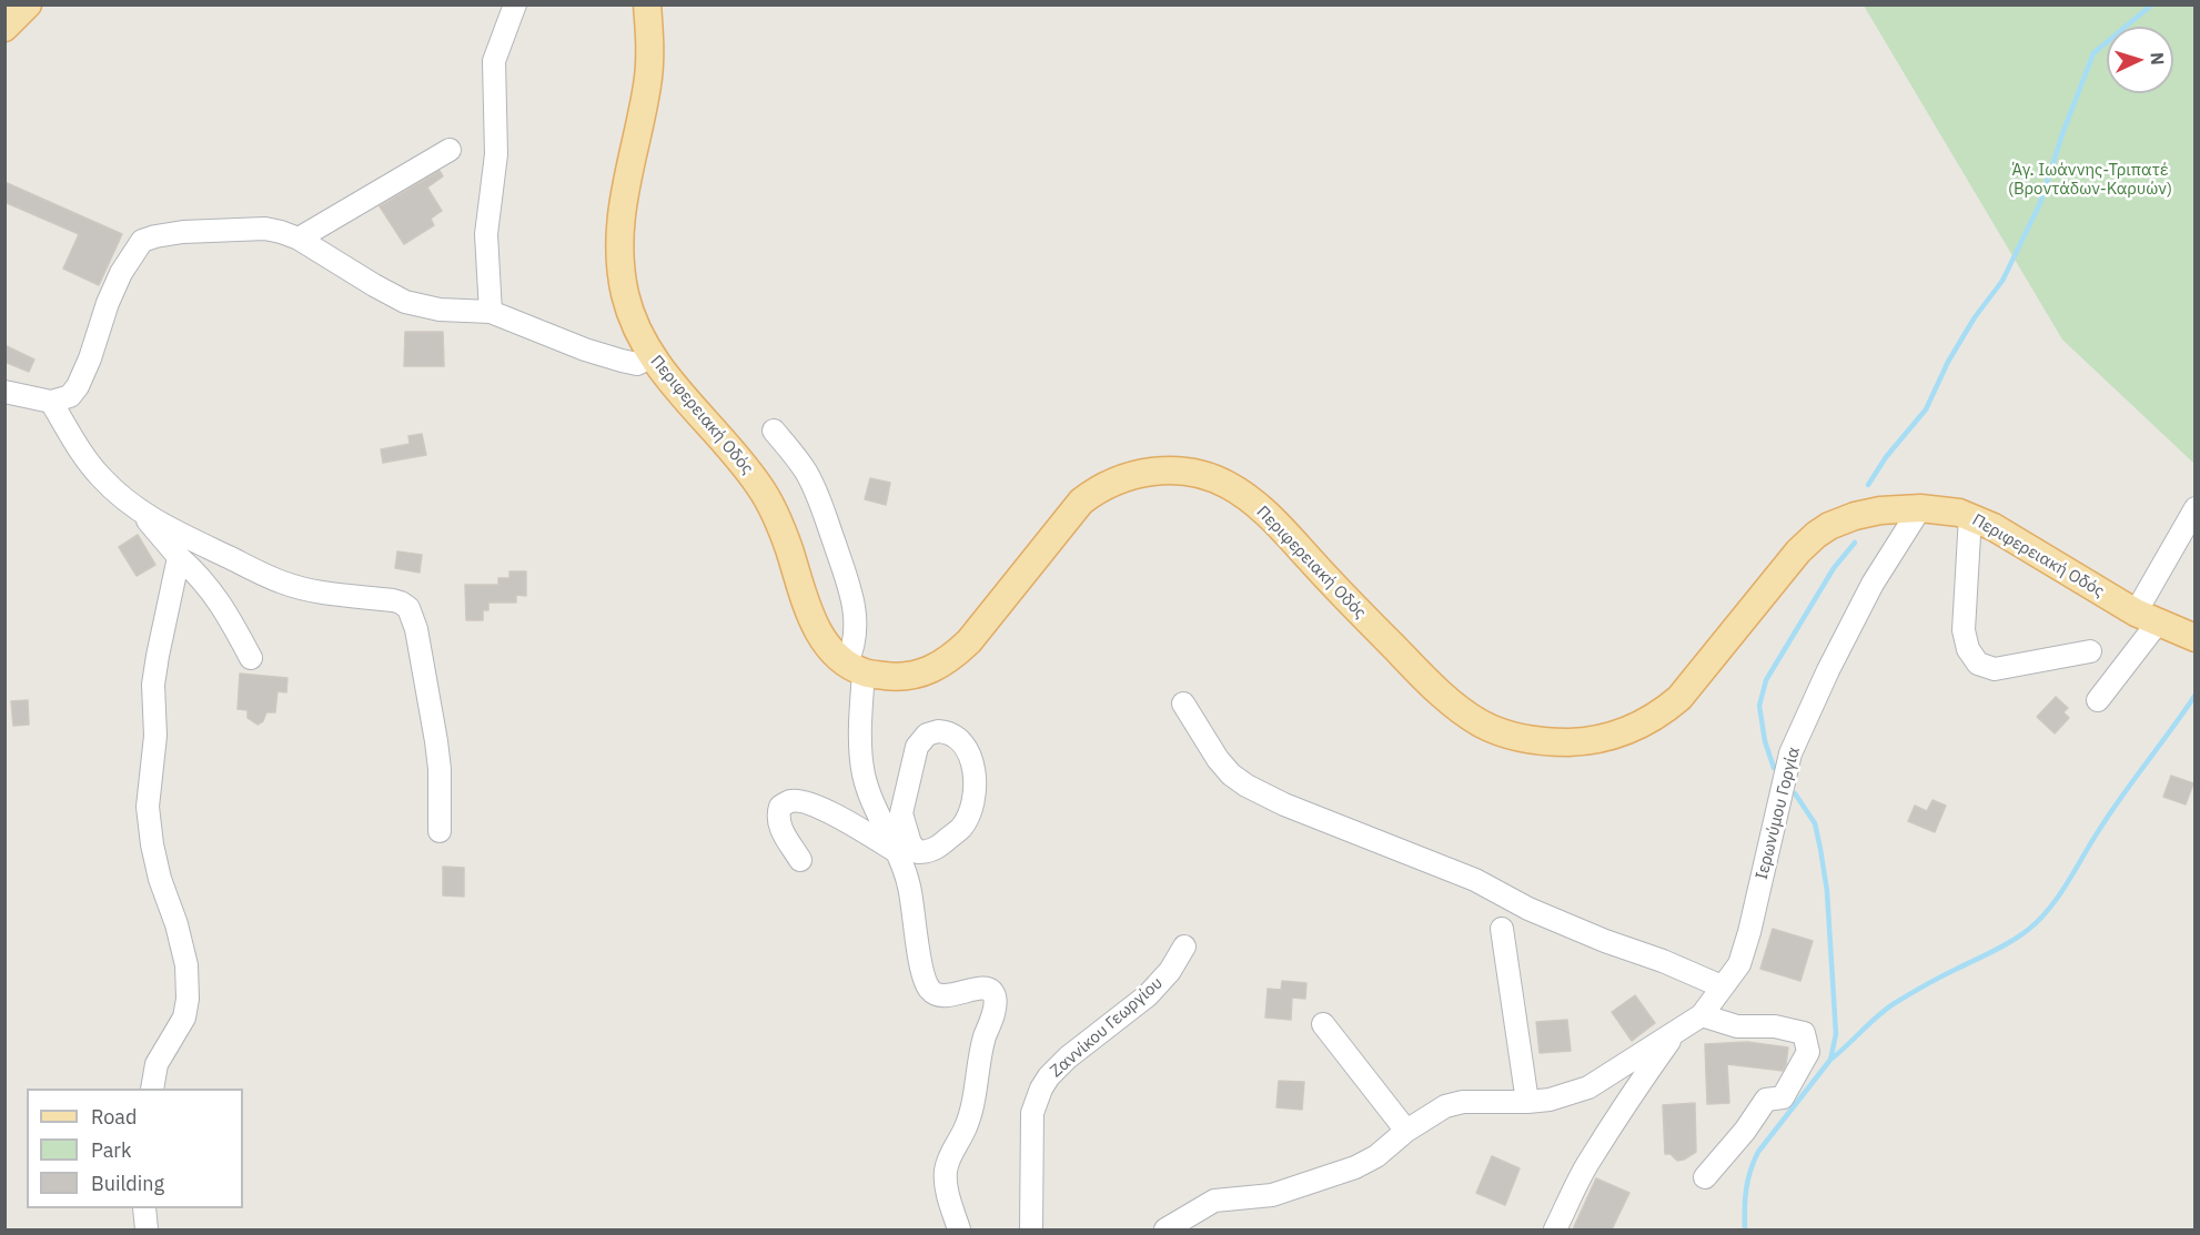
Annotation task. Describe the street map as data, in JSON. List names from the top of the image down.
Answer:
{
  "streets": {
    "main road": ["Περιφερειακή Οδός"],
    "street": ["Ιερωνύμου Γοργία", "Ζαννίκου Γεωργίου"]
  },
  "crossings": [
    ["Περιφερειακή Οδός", "Ιερωνύμου Γοργία"]
  ],
  "parks": ["Άγ. Ιωάννης-Τριπατέ (Βροντάδων-Καρυών)"],
  "legend": ["Road", "Park", "Building"],
  "north": "right"
}
